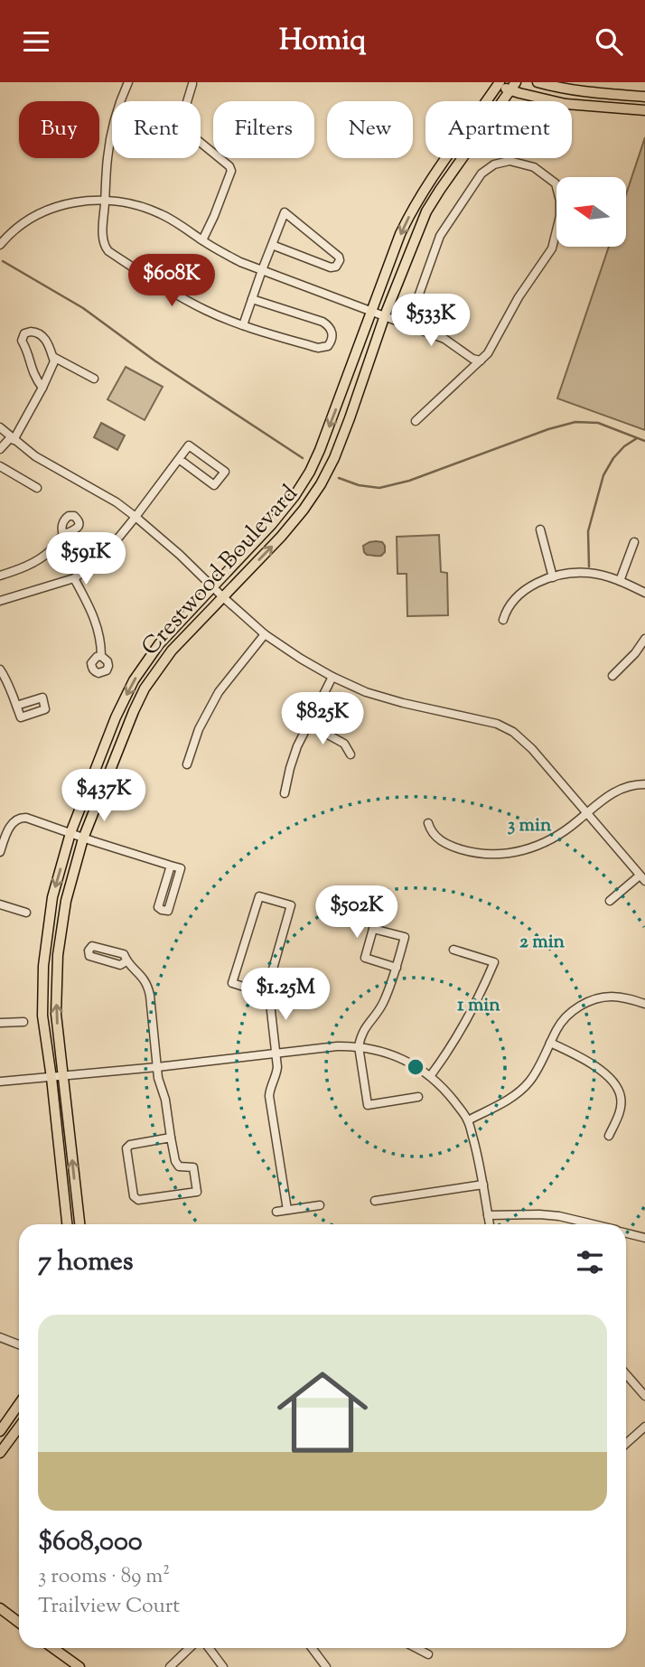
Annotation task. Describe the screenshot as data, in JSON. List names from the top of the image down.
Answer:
{
  "streets": {
    "main road": ["Crestwood Boulevard"]
  },
  "north": "left",
  "page": {
    "header": "Homiq",
    "chip": [
      "Buy",
      "Rent",
      "Filters",
      "New",
      "Apartment"
    ],
    "price": [
      "$608K",
      "$533K",
      "$591K",
      "$825K",
      "$437K",
      "$502K",
      "$1.25M"
    ],
    "heading": "7 homes",
    "list": [
      {
        "name": "$608,000",
        "note": "3 rooms · 89 m² · Trailview Court"
      }
    ]
  },
  "rings": ["3 min", "2 min", "1 min"]
}
